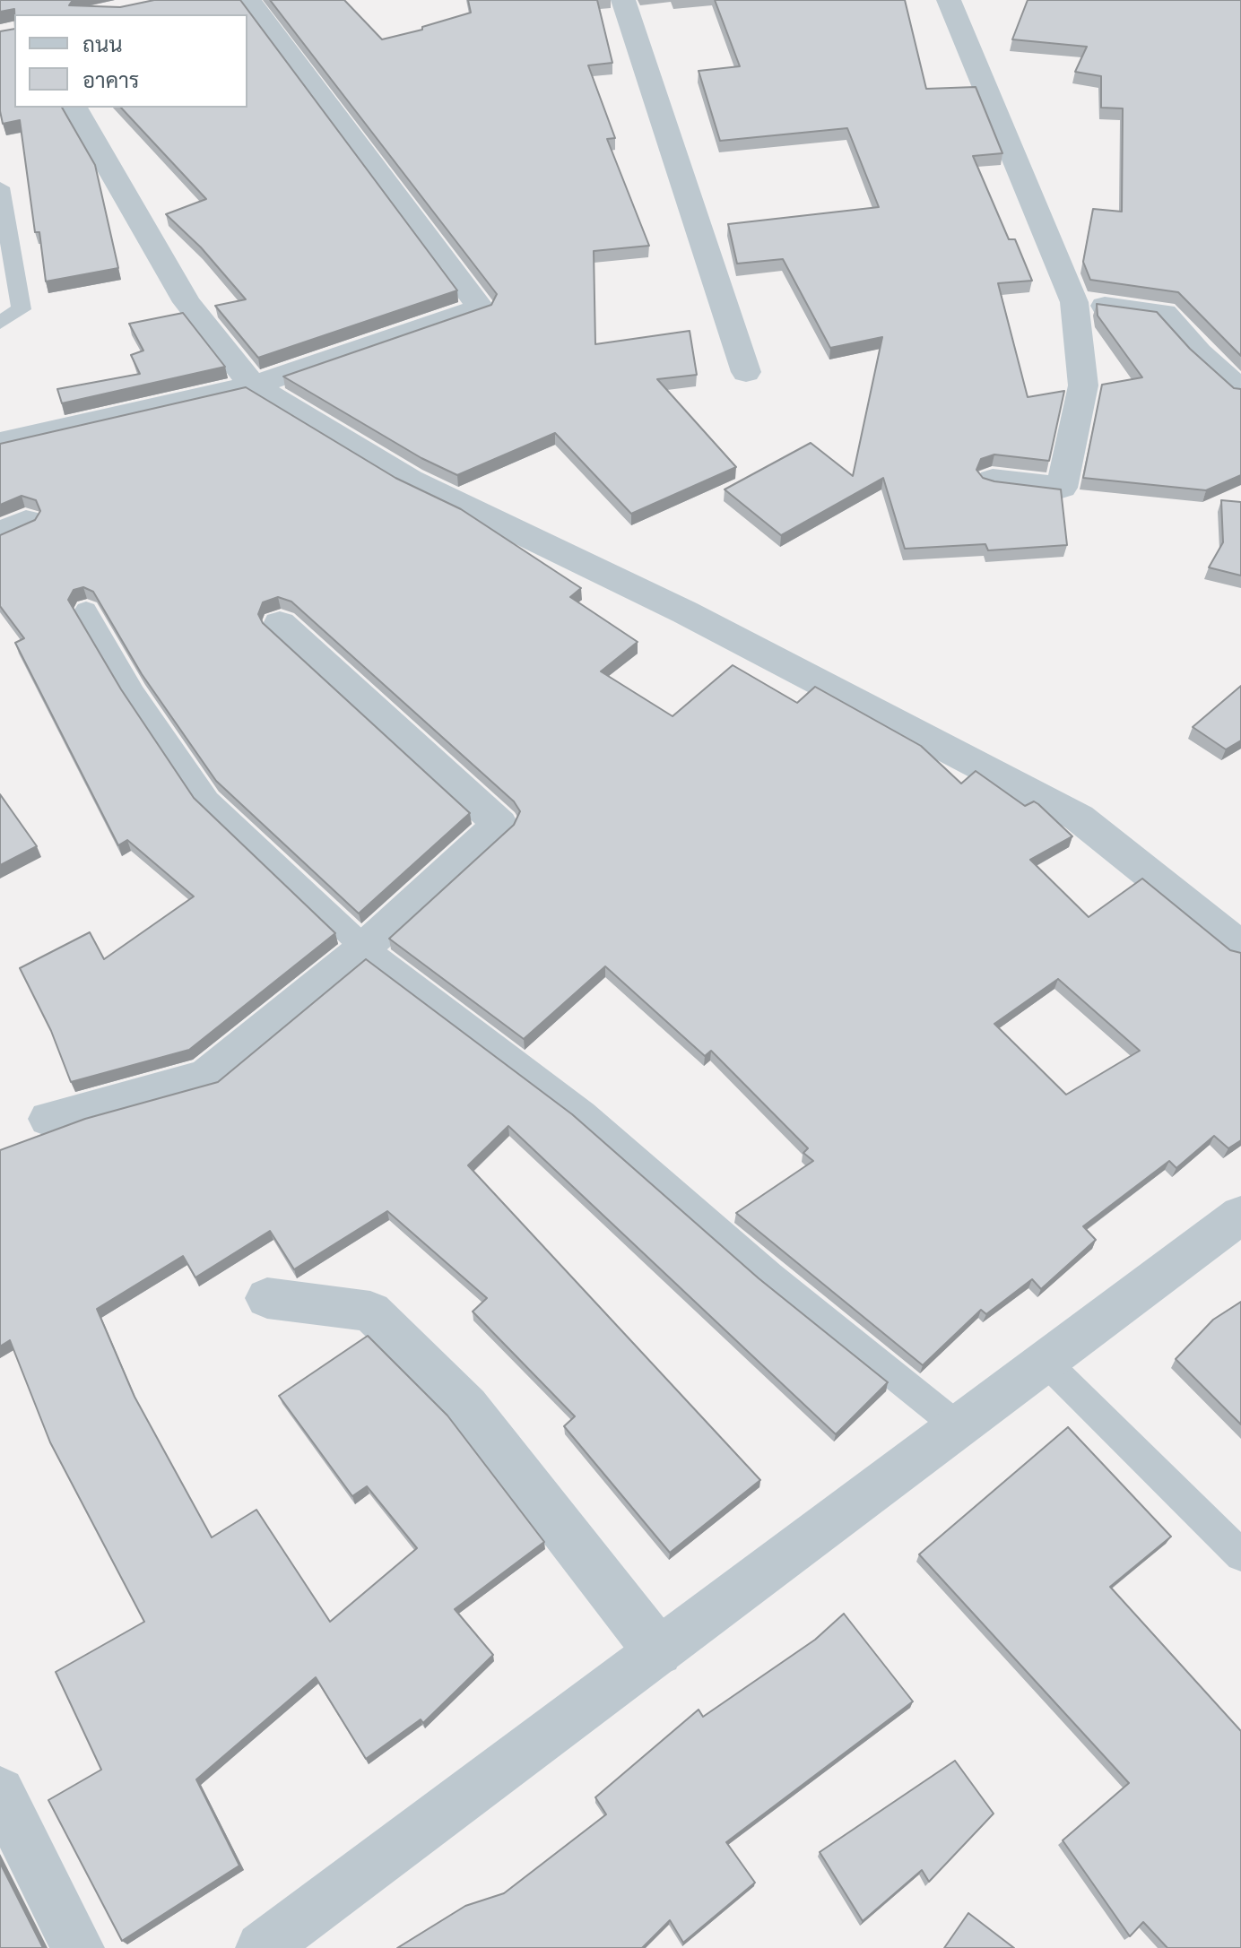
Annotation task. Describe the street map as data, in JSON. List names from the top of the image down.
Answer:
{
  "legend": ["ถนน", "อาคาร"]
}
